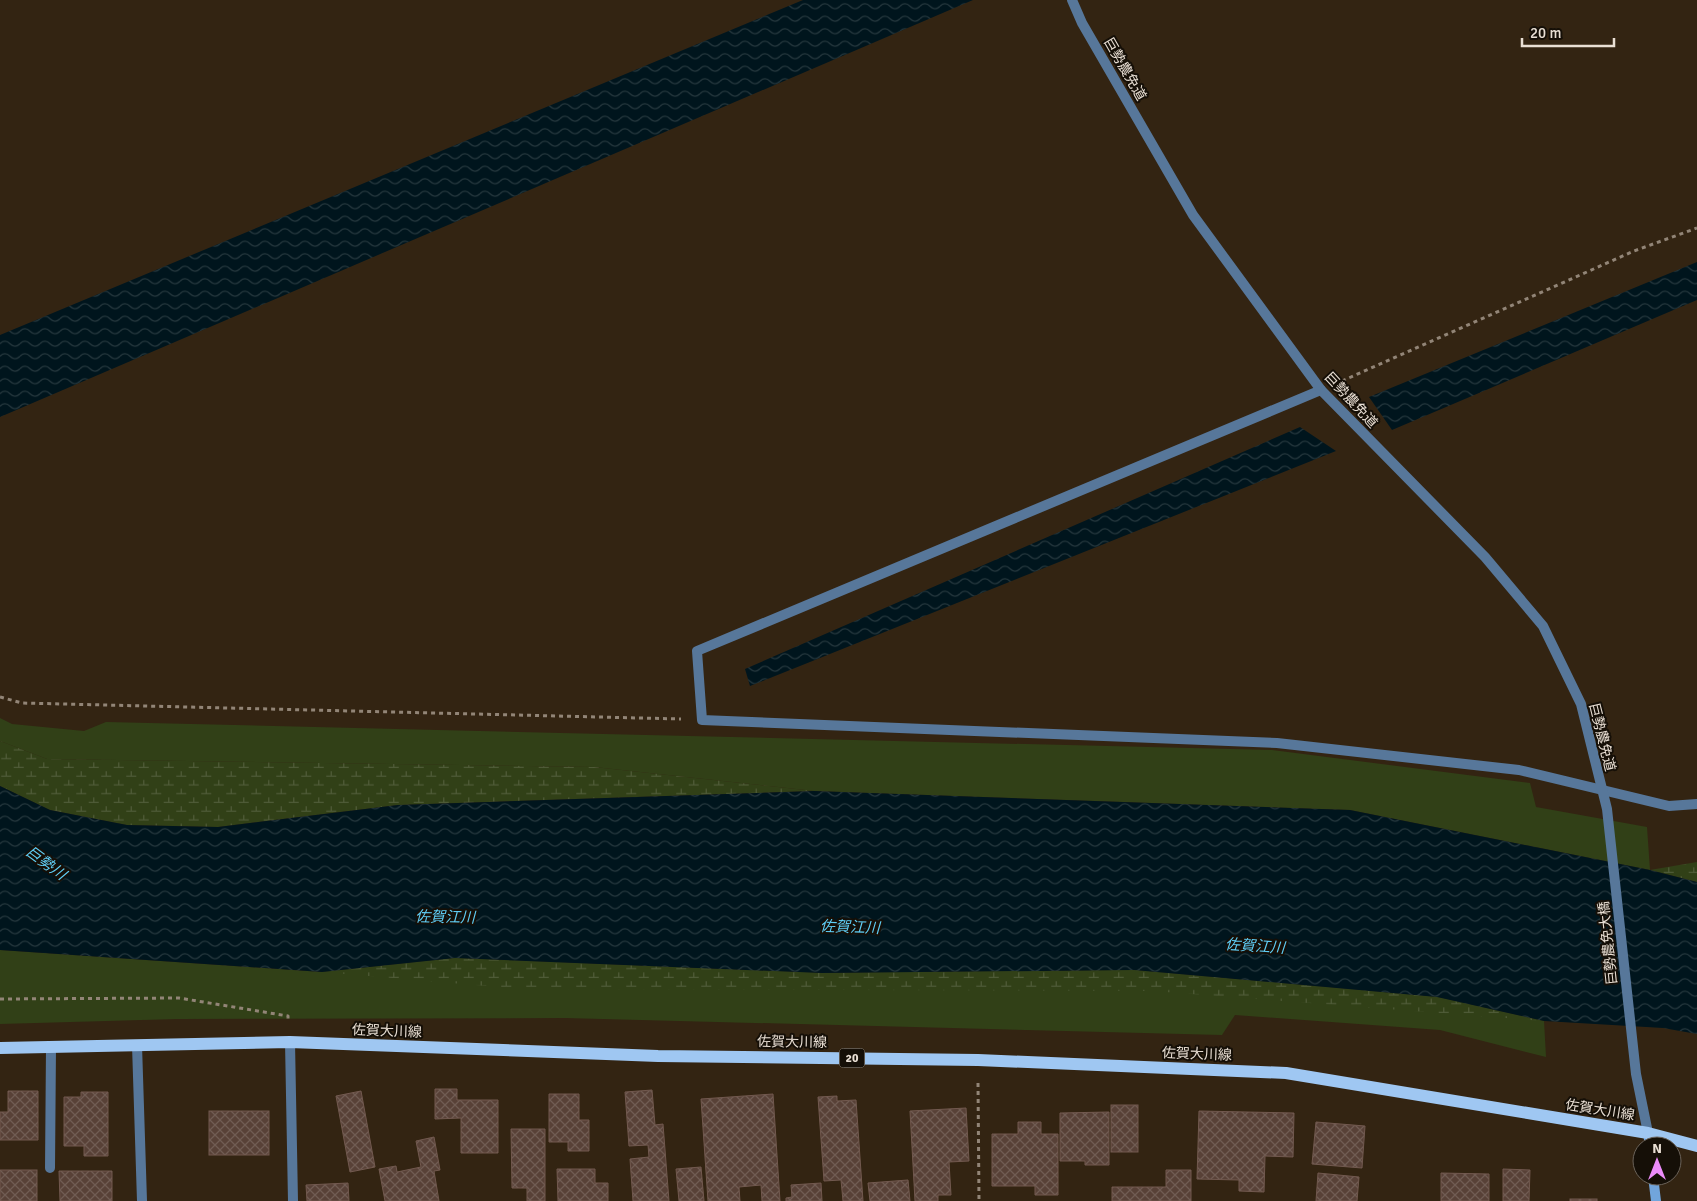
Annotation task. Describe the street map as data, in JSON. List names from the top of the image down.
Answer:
{
  "streets": {
    "main road": ["佐賀大川線", "20"],
    "street": ["巨勢農免道", "巨勢農免大橋"]
  },
  "crossings": [
    ["巨勢農免道", "巨勢農免大橋"]
  ],
  "water": ["巨勢川", "佐賀江川"],
  "scale_bar": "20 m",
  "north": "top"
}
